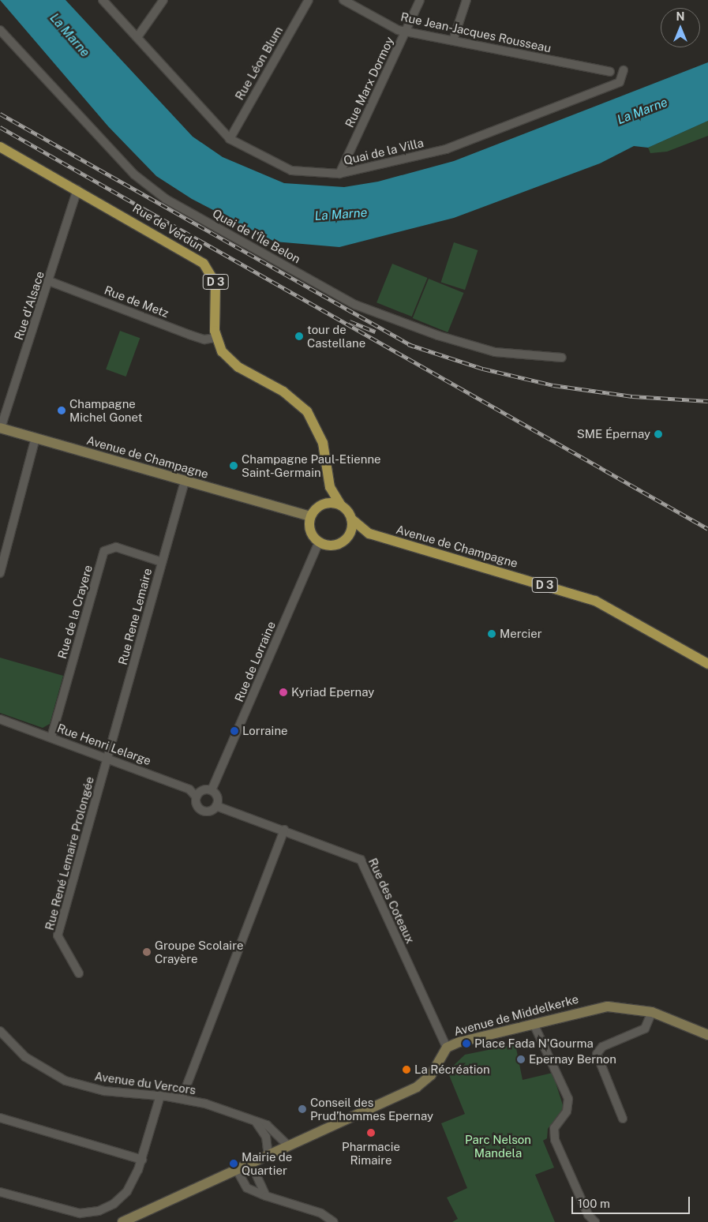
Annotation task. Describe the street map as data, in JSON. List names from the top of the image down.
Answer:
{
  "streets": {
    "main road": ["Rue de Verdun", "D 3", "Avenue de Champagne"],
    "street": [
      "Rue Jean-Jacques Rousseau",
      "Rue Léon Blum",
      "Rue Marx Dormoy",
      "Quai de la Villa",
      "Quai de l'Île Belon",
      "Rue de Metz",
      "Rue d'Alsace",
      "Rue de la Crayere",
      "Rue Rene Lemaire",
      "Rue de Lorraine",
      "Rue Henri Lelarge",
      "Rue René Lemaire Prolongée",
      "Rue des Coteaux",
      "Avenue de Middelkerke",
      "Avenue du Vercors"
    ]
  },
  "crossings": [
    ["Rue Jean-Jacques Rousseau", "Rue Marx Dormoy"],
    ["Rue Léon Blum", "Quai de la Villa"],
    ["Rue Marx Dormoy", "Quai de la Villa"],
    ["Rue de Verdun", "Rue de Metz"],
    ["Rue de Verdun", "Rue d'Alsace"],
    ["Rue de Verdun", "Avenue de Champagne"],
    ["Rue de Verdun", "Rue de Lorraine"],
    ["Rue de Metz", "Rue d'Alsace"],
    ["Rue d'Alsace", "Avenue de Champagne"],
    ["Avenue de Champagne", "Rue Rene Lemaire"],
    ["Avenue de Champagne", "Rue de Lorraine"],
    ["Rue de la Crayere", "Rue Rene Lemaire"],
    ["Rue de la Crayere", "Rue Henri Lelarge"],
    ["Rue Rene Lemaire", "Rue Henri Lelarge"],
    ["Rue Rene Lemaire", "Rue René Lemaire Prolongée"],
    ["Rue de Lorraine", "Rue Henri Lelarge"],
    ["Rue de Lorraine", "Rue des Coteaux"],
    ["Rue Henri Lelarge", "Rue René Lemaire Prolongée"],
    ["Rue Henri Lelarge", "Rue des Coteaux"],
    ["Rue des Coteaux", "Avenue de Middelkerke"],
    ["Avenue de Middelkerke", "Avenue du Vercors"]
  ],
  "water": ["La Marne"],
  "parks": ["Parc Nelson Mandela"],
  "places": [
    "tour de Castellane",
    "Champagne Michel Gonet",
    "SME Épernay",
    "Champagne Paul-Etienne Saint-Germain",
    "Mercier",
    "Kyriad Epernay",
    "Lorraine",
    "Groupe Scolaire Crayère",
    "Place Fada N'Gourma",
    "Epernay Bernon",
    "La Récréation",
    "Conseil des Prud’hommes Epernay",
    "Pharmacie Rimaire",
    "Mairie de Quartier"
  ],
  "scale_bar": "100 m",
  "north": "top"
}
